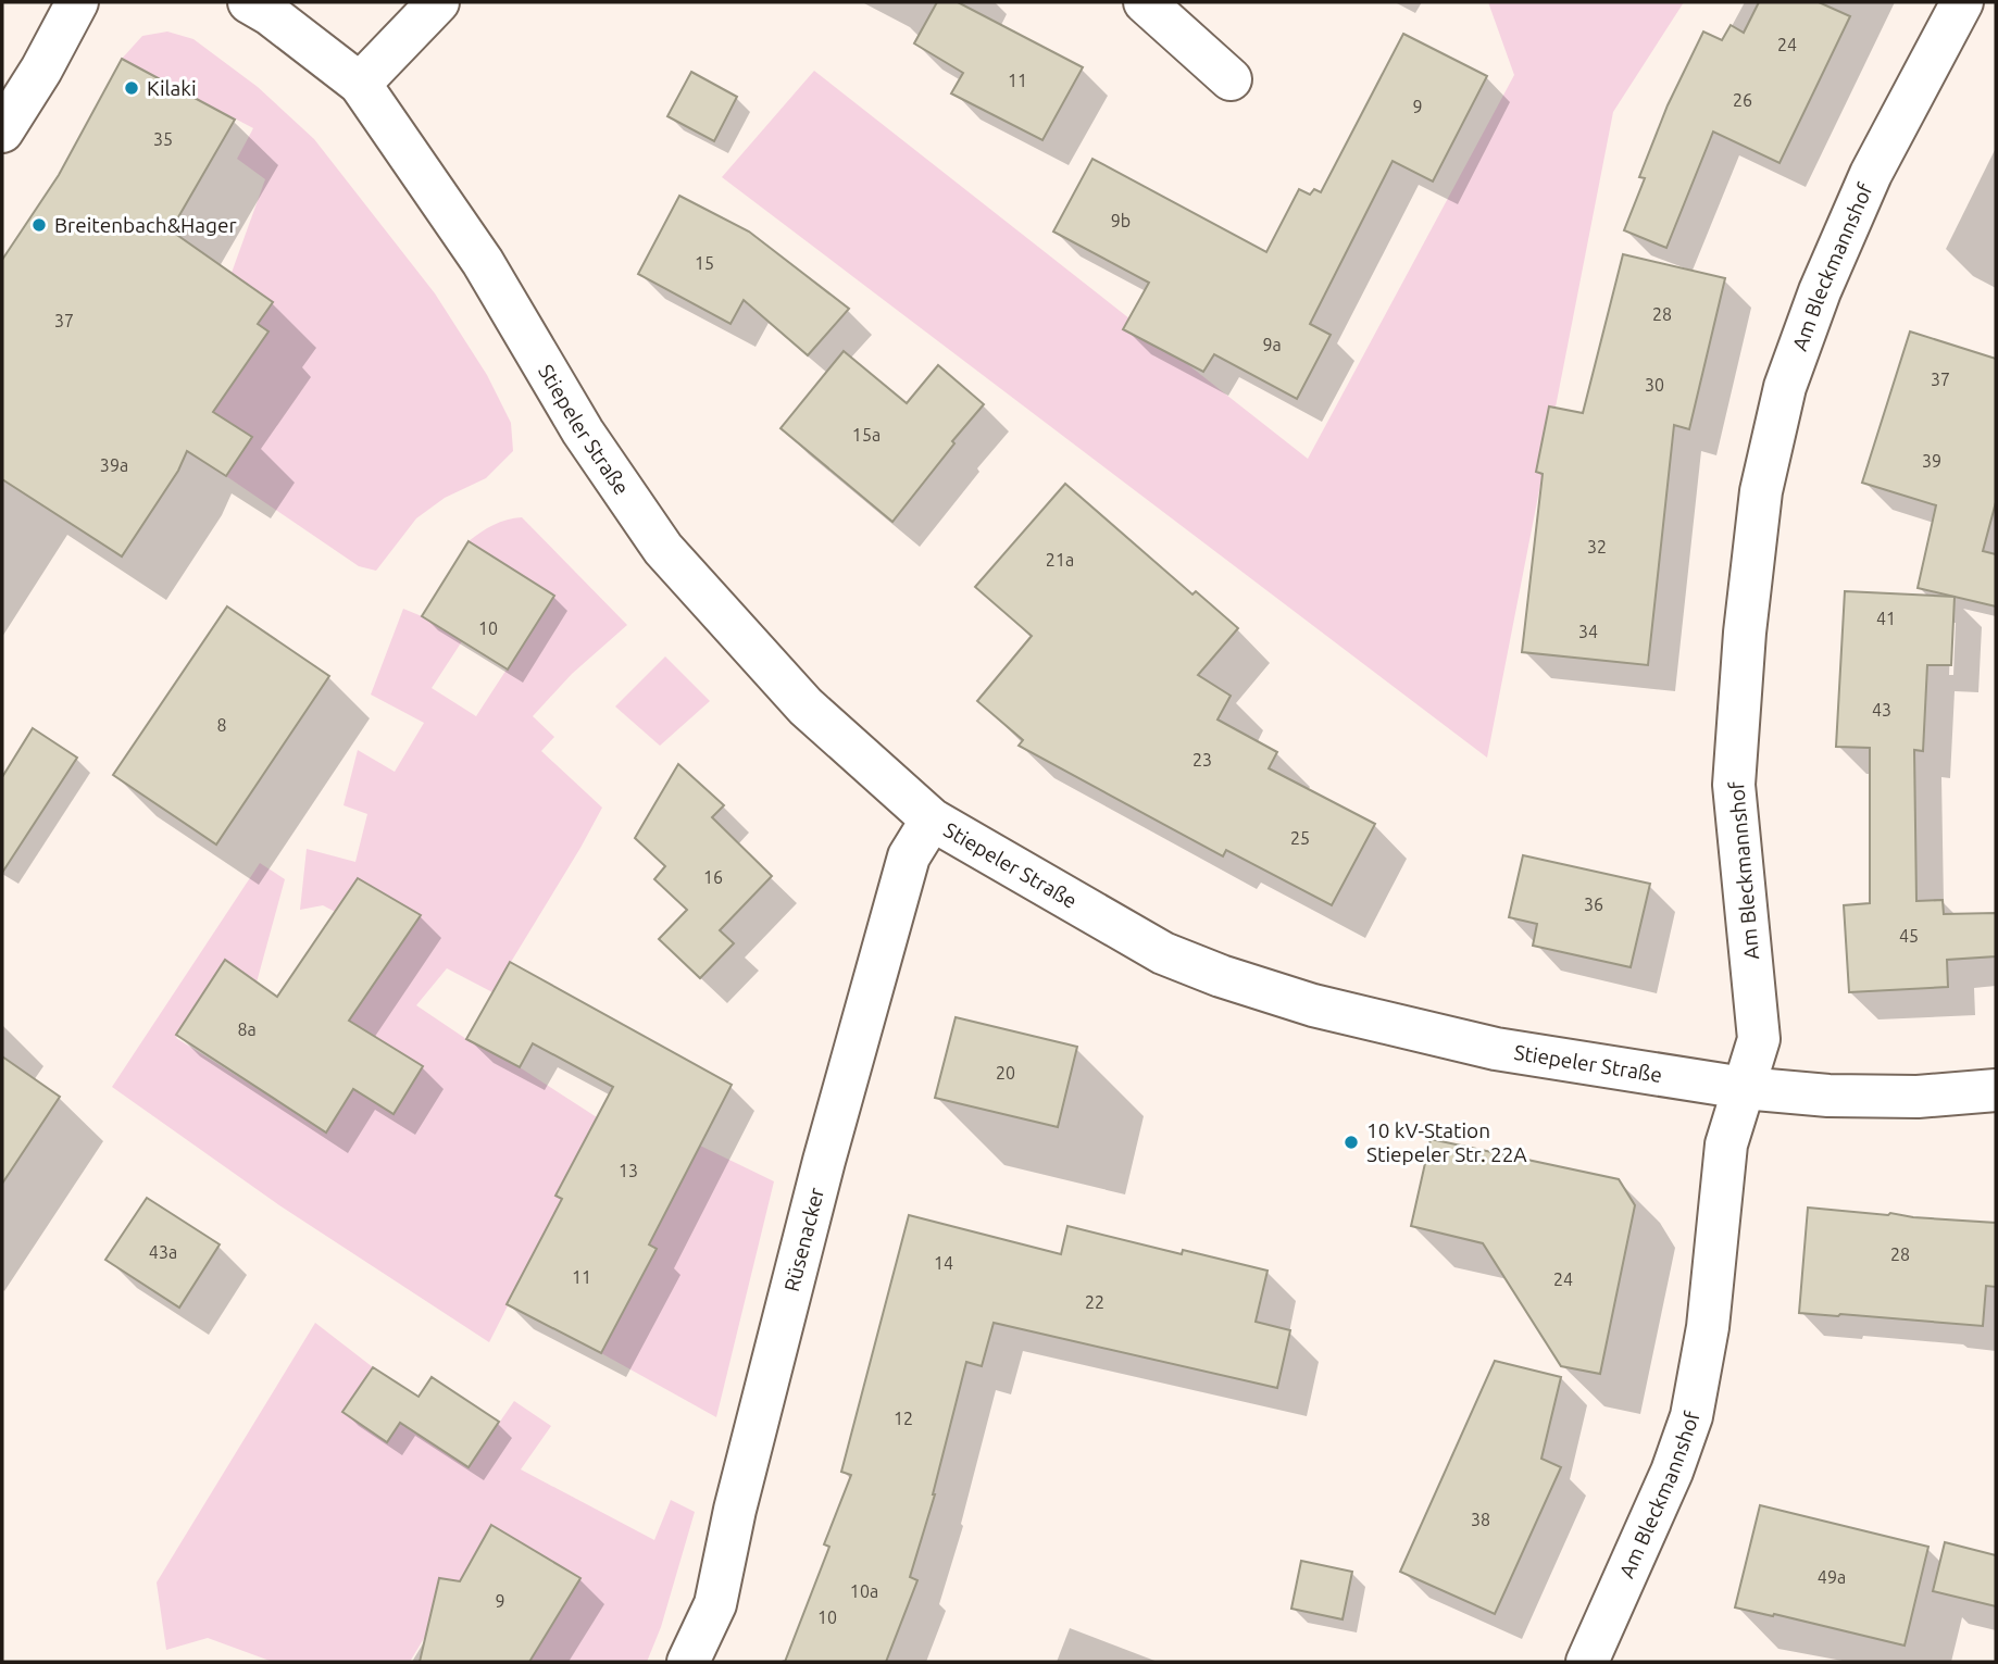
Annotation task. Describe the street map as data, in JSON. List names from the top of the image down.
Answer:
{
  "streets": {
    "street": ["Am Bleckmannshof", "Stiepeler Straße", "Rüsenacker"]
  },
  "crossings": [
    ["Am Bleckmannshof", "Stiepeler Straße"],
    ["Stiepeler Straße", "Rüsenacker"]
  ],
  "places": ["Kilaki", "Breitenbach&Hager", "10 kV-Station Stiepeler Str. 22A"],
  "house_numbers": [
    "24",
    "11",
    "26",
    "9",
    "35",
    "9b",
    "15",
    "28",
    "37",
    "9a",
    "37",
    "30",
    "15a",
    "39",
    "39a",
    "32",
    "21a",
    "41",
    "10",
    "34",
    "43",
    "8",
    "23",
    "25",
    "16",
    "36",
    "45",
    "8a",
    "20",
    "13",
    "43a",
    "28",
    "14",
    "11",
    "24",
    "22",
    "12",
    "38",
    "49a",
    "10a",
    "9",
    "10"
  ]
}
